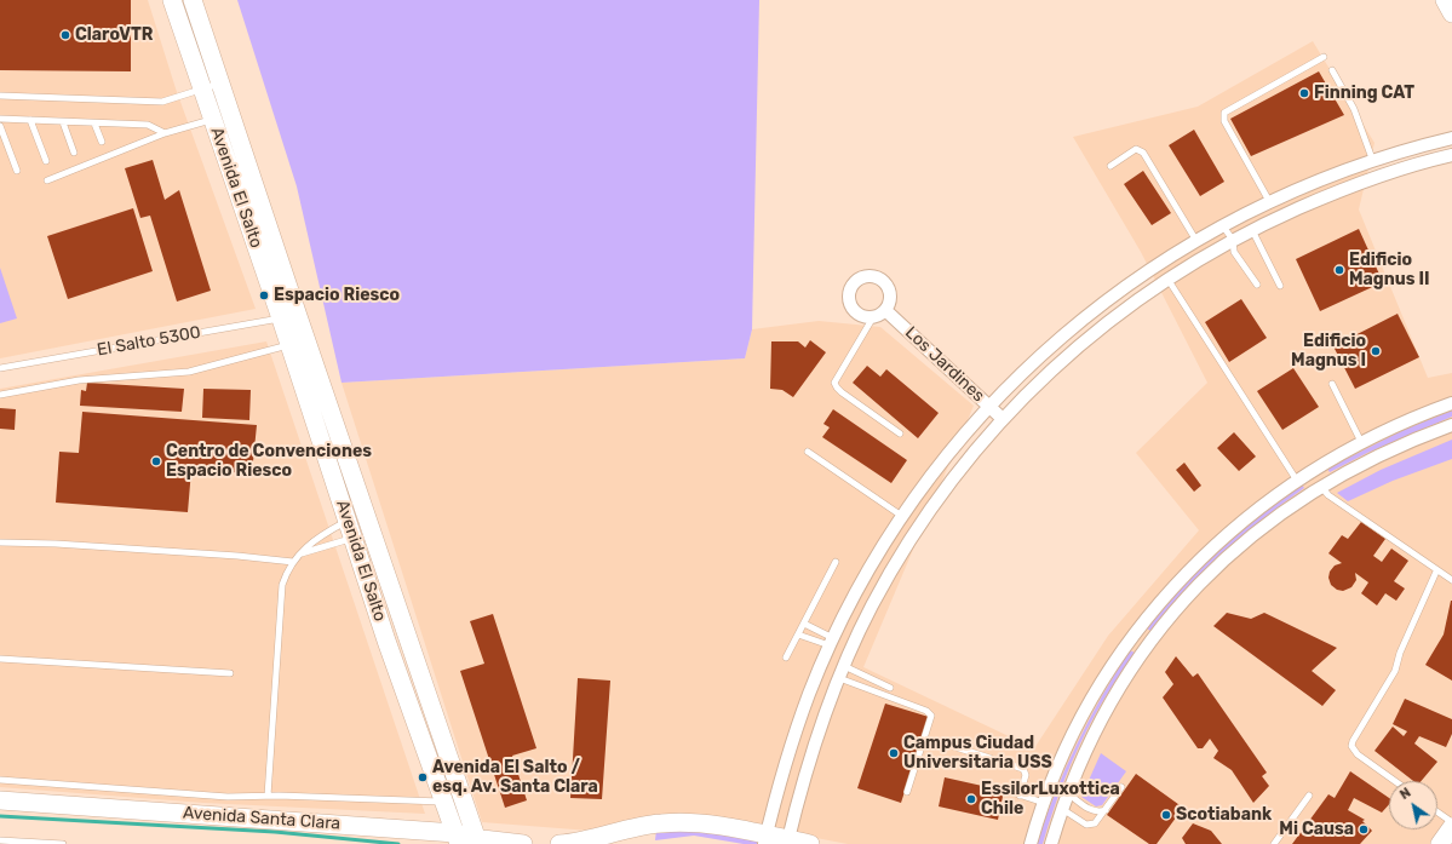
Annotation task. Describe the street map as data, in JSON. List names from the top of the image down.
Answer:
{
  "streets": {
    "main road": ["Avenida El Salto", "Avenida Santa Clara"],
    "street": ["Los Jardines"],
    "lane": ["El Salto 5300"]
  },
  "crossings": [
    ["Avenida El Salto", "El Salto 5300"],
    ["Avenida El Salto", "Avenida Santa Clara"]
  ],
  "places": [
    "ClaroVTR",
    "Finning CAT",
    "Edificio Magnus II",
    "Espacio Riesco",
    "Edificio Magnus I",
    "Centro de Convenciones Espacio Riesco",
    "Campus Ciudad Universitaria USS",
    "Avenida El Salto / esq. Av. Santa Clara",
    "EssilorLuxottica Chile",
    "Scotiabank",
    "Mi Causa"
  ],
  "north": "top left"
}
